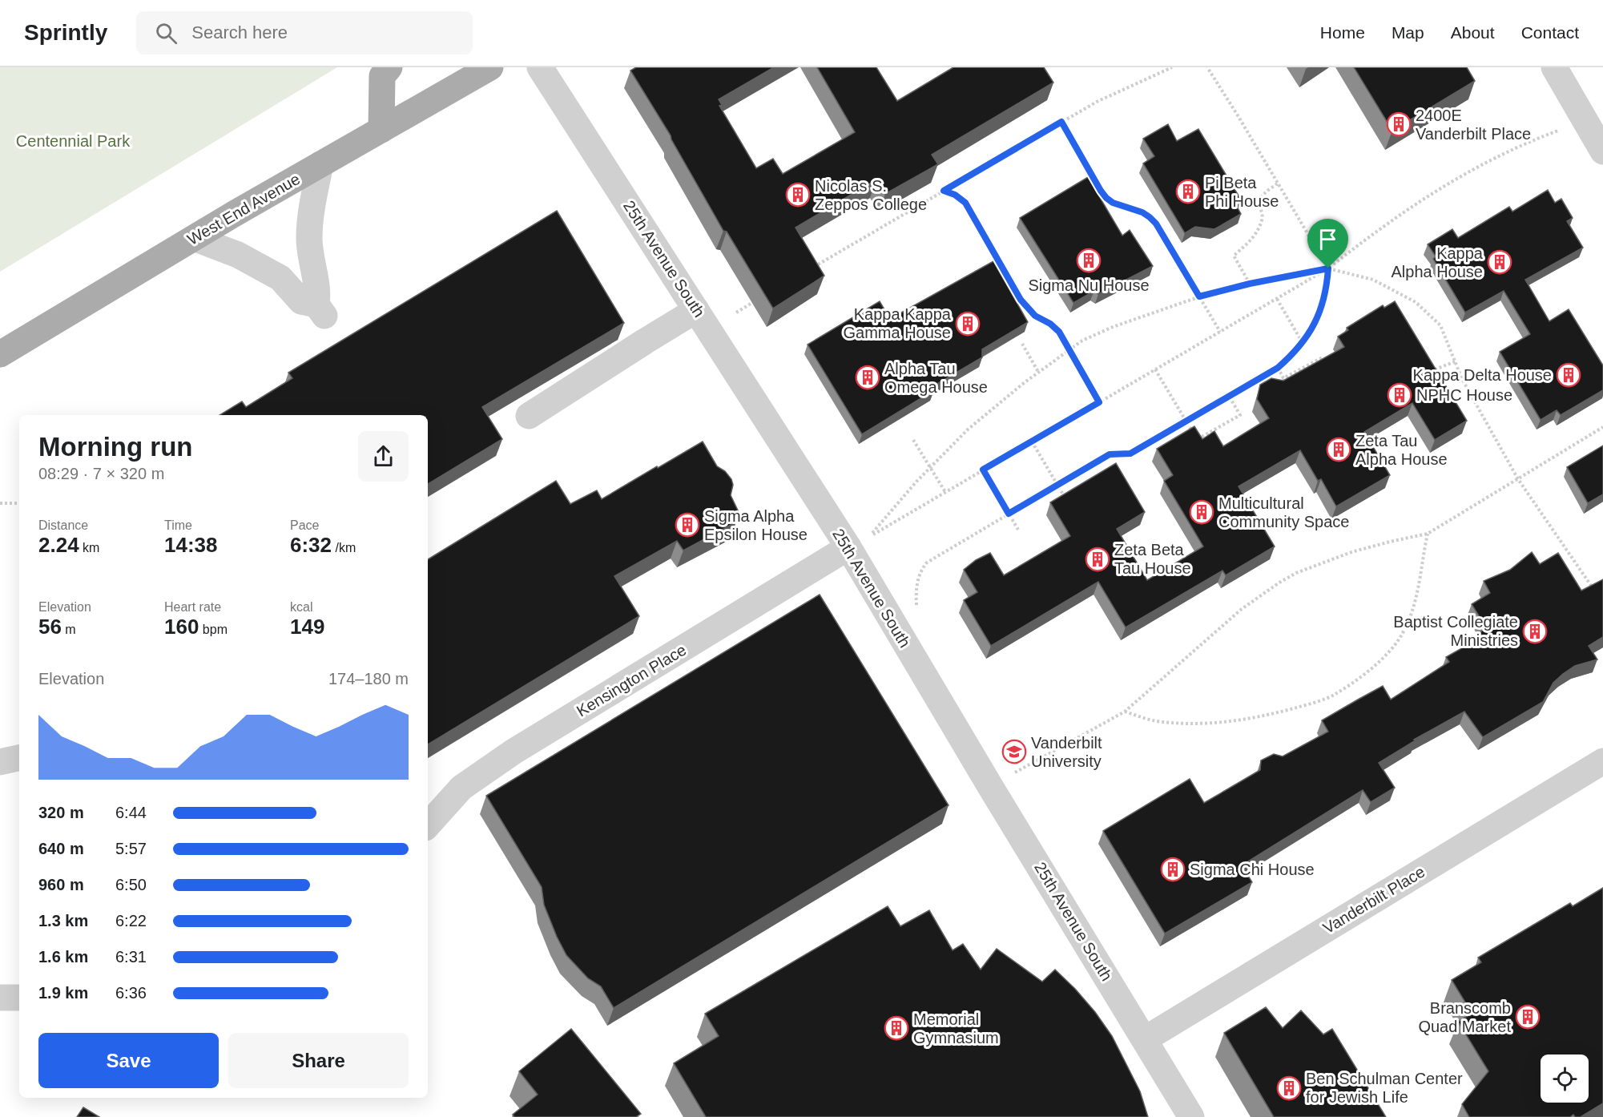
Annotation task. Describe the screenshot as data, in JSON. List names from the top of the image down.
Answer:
{
  "streets": {
    "main road": ["West End Avenue"],
    "street": ["25th Avenue South", "Kensington Place", "Vanderbilt Place"]
  },
  "crossings": [
    ["25th Avenue South", "Kensington Place"],
    ["25th Avenue South", "Vanderbilt Place"]
  ],
  "parks": ["Centennial Park"],
  "places": {
    "building": [
      "2400E Vanderbilt Place",
      "Pi Beta Phi House",
      "Nicolas S. Zeppos College",
      "Sigma Nu House",
      "Kappa Alpha House",
      "Kappa Kappa Gamma House",
      "Kappa Delta House",
      "Alpha Tau Omega House",
      "NPHC House",
      "Zeta Tau Alpha House",
      "Multicultural Community Space",
      "Sigma Alpha Epsilon House",
      "Zeta Beta Tau House",
      "Baptist Collegiate Ministries",
      "Sigma Chi House",
      "Branscomb Quad Market",
      "Memorial Gymnasium",
      "Ben Schulman Center for Jewish Life"
    ],
    "school or university": ["Vanderbilt University"]
  },
  "page": {
    "header": "Sprintly",
    "search": "Search here",
    "nav": [
      "Home",
      "Map",
      "About",
      "Contact"
    ],
    "heading": ["Morning run", "08:29 · 7 × 320 m"],
    "stats": [
      ["Distance", "2.24 km"],
      ["Time", "14:38"],
      ["Pace", "6:32 /km"],
      ["Elevation", "56 m"],
      ["Heart rate", "160 bpm"],
      ["kcal", "149"]
    ],
    "chart": ["Elevation", "174–180 m"],
    "list": [
      {
        "name": "320 m",
        "note": "6:44"
      },
      {
        "name": "640 m",
        "note": "5:57"
      },
      {
        "name": "960 m",
        "note": "6:50"
      },
      {
        "name": "1.3 km",
        "note": "6:22"
      },
      {
        "name": "1.6 km",
        "note": "6:31"
      },
      {
        "name": "1.9 km",
        "note": "6:36"
      }
    ],
    "buttons": ["Save", "Share"]
  }
}
